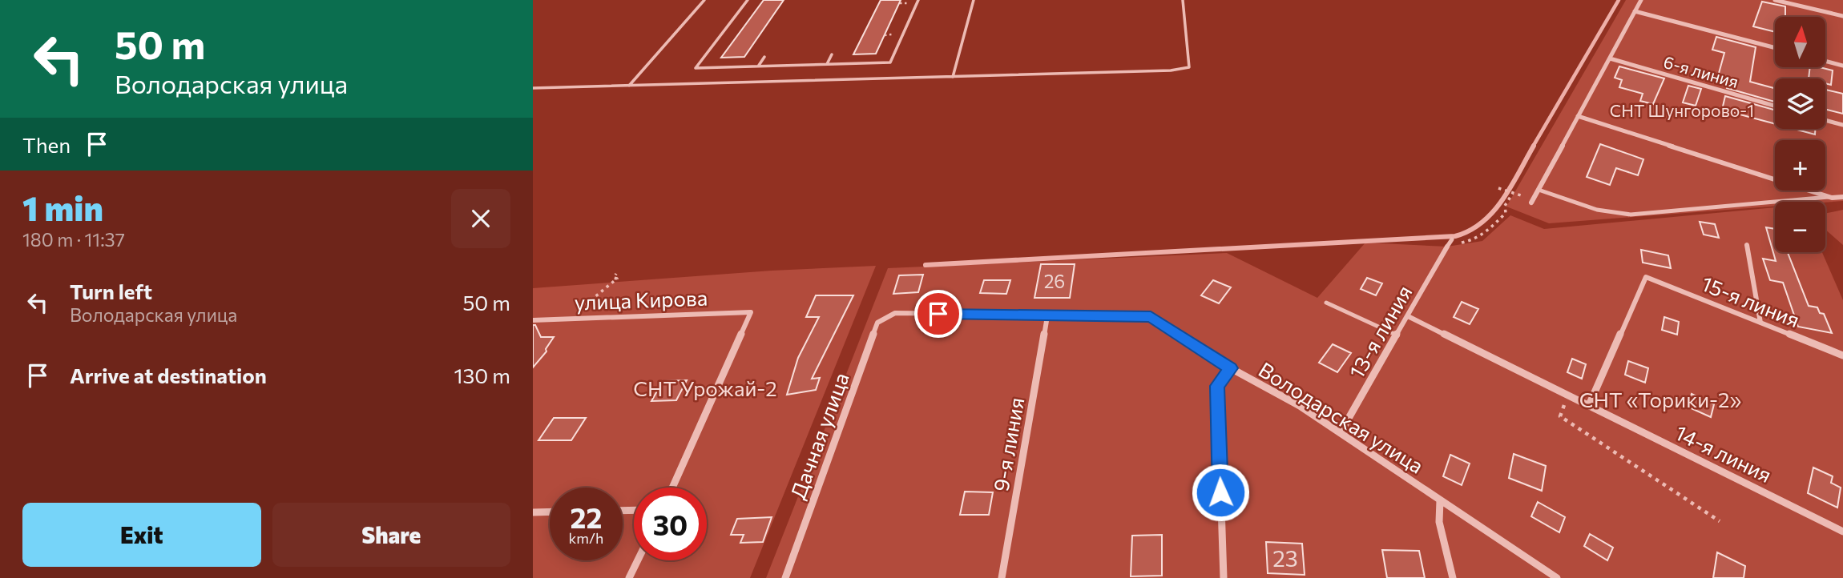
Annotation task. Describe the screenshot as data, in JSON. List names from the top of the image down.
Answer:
{
  "streets": {
    "street": [
      "6-я линия",
      "улица Кирова",
      "15-я линия",
      "13-я линия",
      "Володарская улица",
      "Дачная улица",
      "9-я линия",
      "14-я линия"
    ]
  },
  "crossings": [
    ["15-я линия", "14-я линия"],
    ["13-я линия", "Володарская улица"],
    ["13-я линия", "14-я линия"],
    ["Володарская улица", "Дачная улица"],
    ["Володарская улица", "9-я линия"]
  ],
  "parks": ["СНТ Шунгорово-1", "СНТ Урожай-2", "СНТ «Торики-2»"],
  "house_numbers": ["26", "23"],
  "north": "top",
  "page": {
    "turn": ["50 m", "Володарская улица"],
    "map_buttons": ["+", "−"],
    "then": "Then",
    "heading": ["1 min", "180 m · 11:37"],
    "list": [
      {
        "name": "Turn left",
        "note": "Володарская улица",
        "value": "50 m"
      },
      {
        "name": "Arrive at destination",
        "value": "130 m"
      }
    ],
    "speed": "22 km/h",
    "limit": "30",
    "buttons": ["Exit", "Share"]
  }
}
